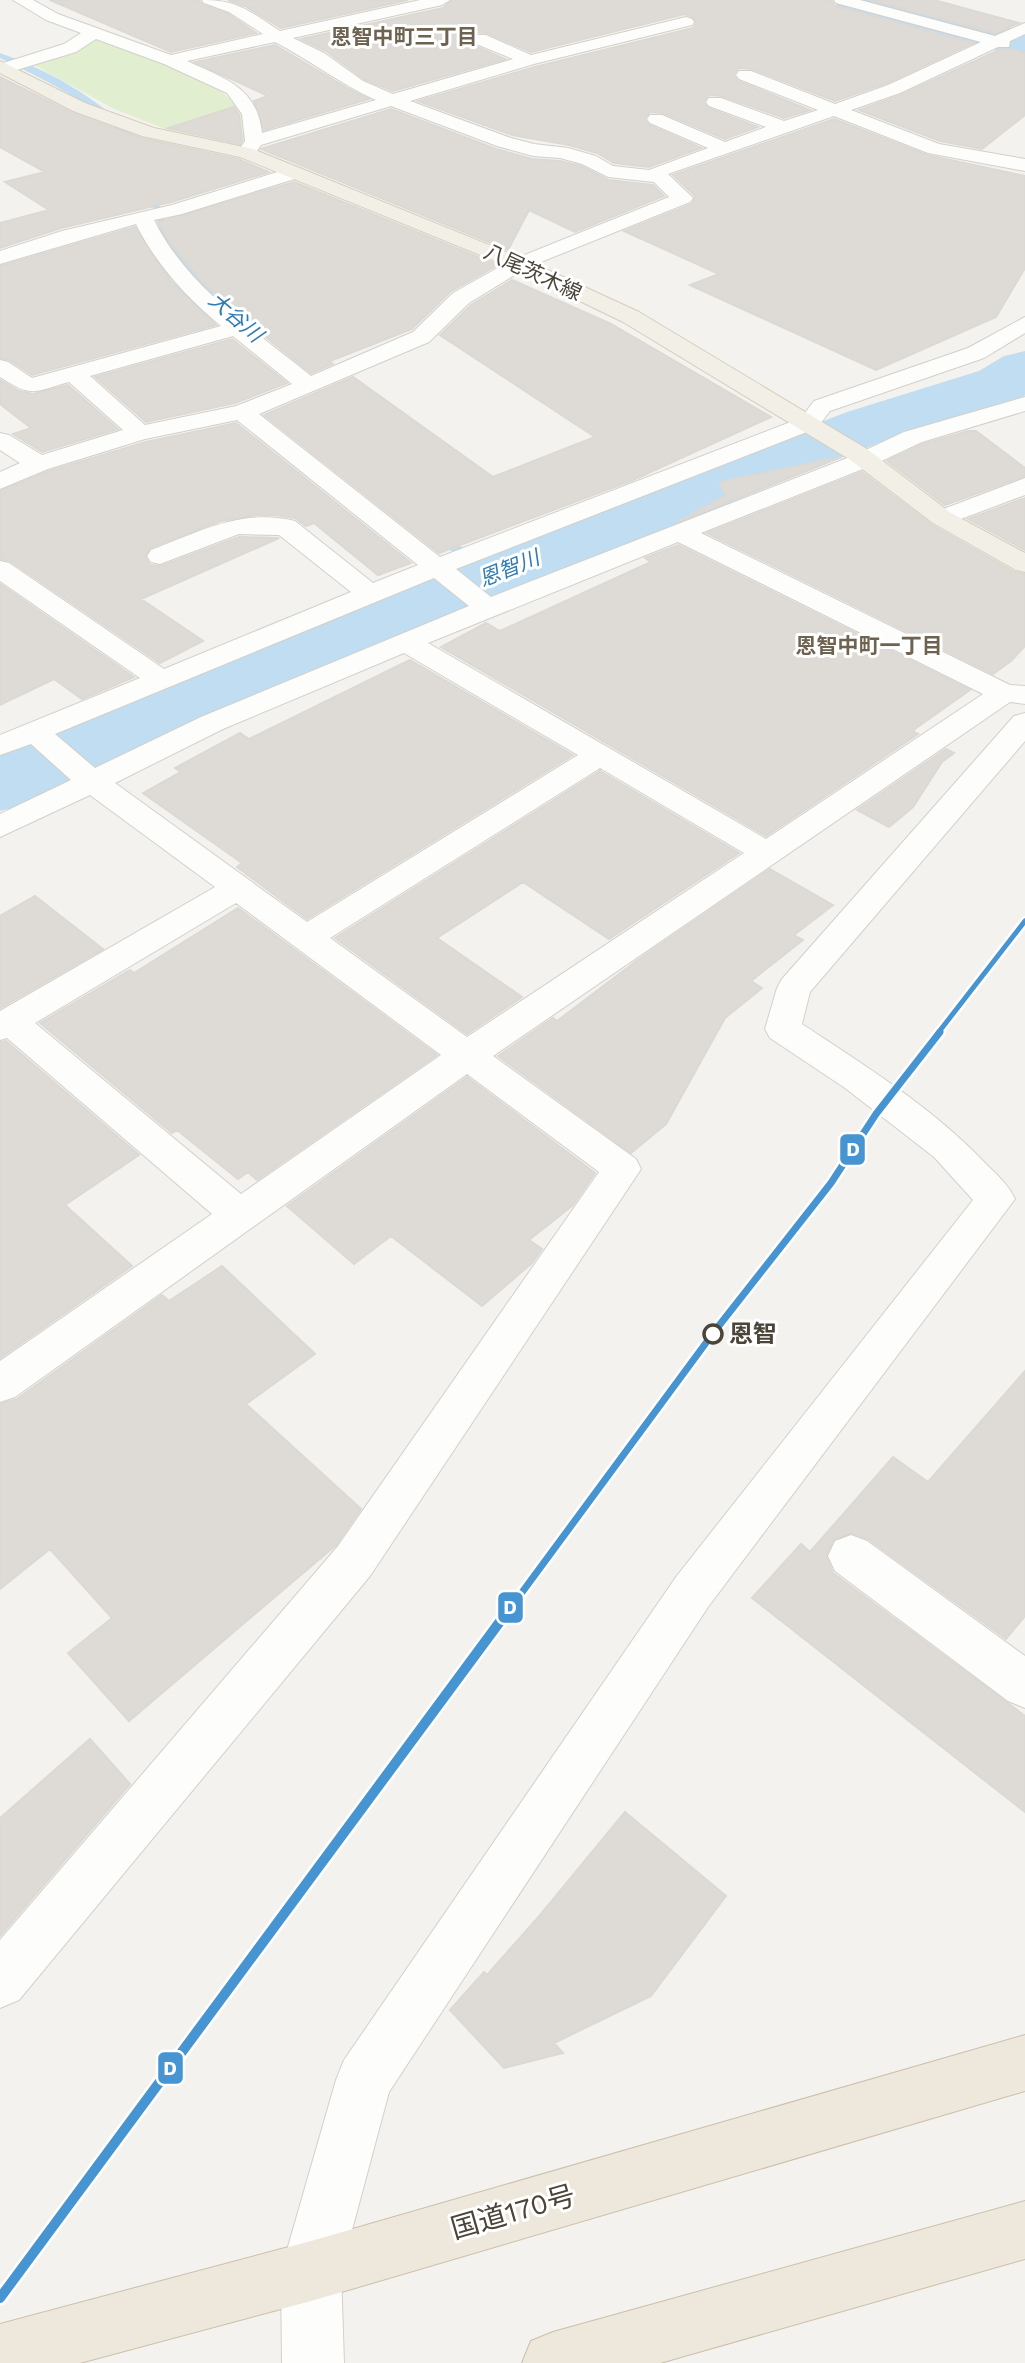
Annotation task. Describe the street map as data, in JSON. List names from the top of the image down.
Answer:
{
  "streets": {
    "highway": ["国道170号"],
    "main road": ["八尾茨木線"]
  },
  "districts": ["恩智中町三丁目", "恩智中町一丁目"],
  "water": ["大谷川", "恩智川"],
  "places": ["恩智"],
  "lines": ["transit line D"]
}
